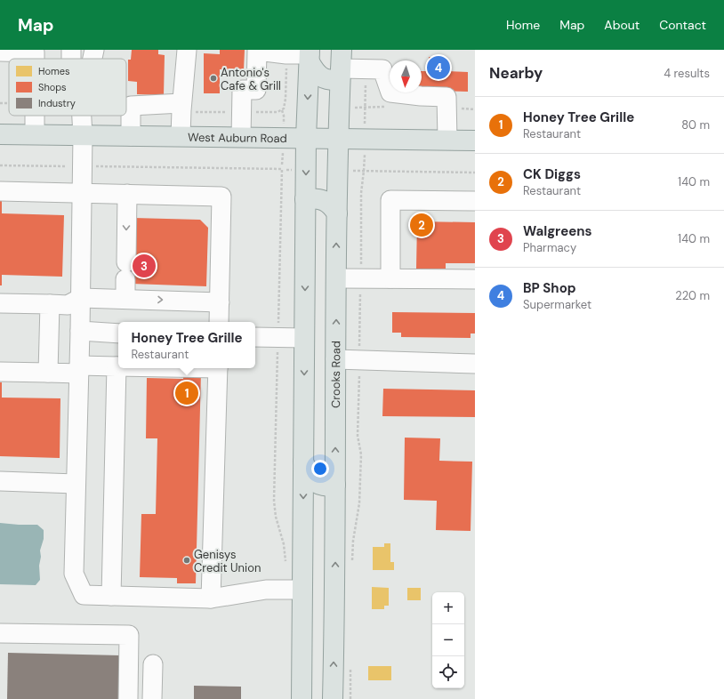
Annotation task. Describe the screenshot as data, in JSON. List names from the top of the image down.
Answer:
{
  "streets": {
    "main road": ["West Auburn Road", "Crooks Road"]
  },
  "crossings": [
    ["West Auburn Road", "Crooks Road"]
  ],
  "places": ["Antonio's Cafe & Grill", "Genisys Credit Union"],
  "legend": ["Homes", "Shops", "Industry"],
  "north": "bottom",
  "page": {
    "header": "Map",
    "nav": [
      "Home",
      "Map",
      "About",
      "Contact"
    ],
    "heading": ["Nearby", "4 results"],
    "pins": [
      "4",
      "2",
      "3",
      "1"
    ],
    "list": [
      {
        "mark": "1",
        "name": "Honey Tree Grille",
        "note": "Restaurant",
        "value": "80 m"
      },
      {
        "mark": "2",
        "name": "CK Diggs",
        "note": "Restaurant",
        "value": "140 m"
      },
      {
        "mark": "3",
        "name": "Walgreens",
        "note": "Pharmacy",
        "value": "140 m"
      },
      {
        "mark": "4",
        "name": "BP Shop",
        "note": "Supermarket",
        "value": "220 m"
      }
    ],
    "popup": ["Honey Tree Grille", "Restaurant"],
    "map_buttons": ["+", "−"]
  }
}
